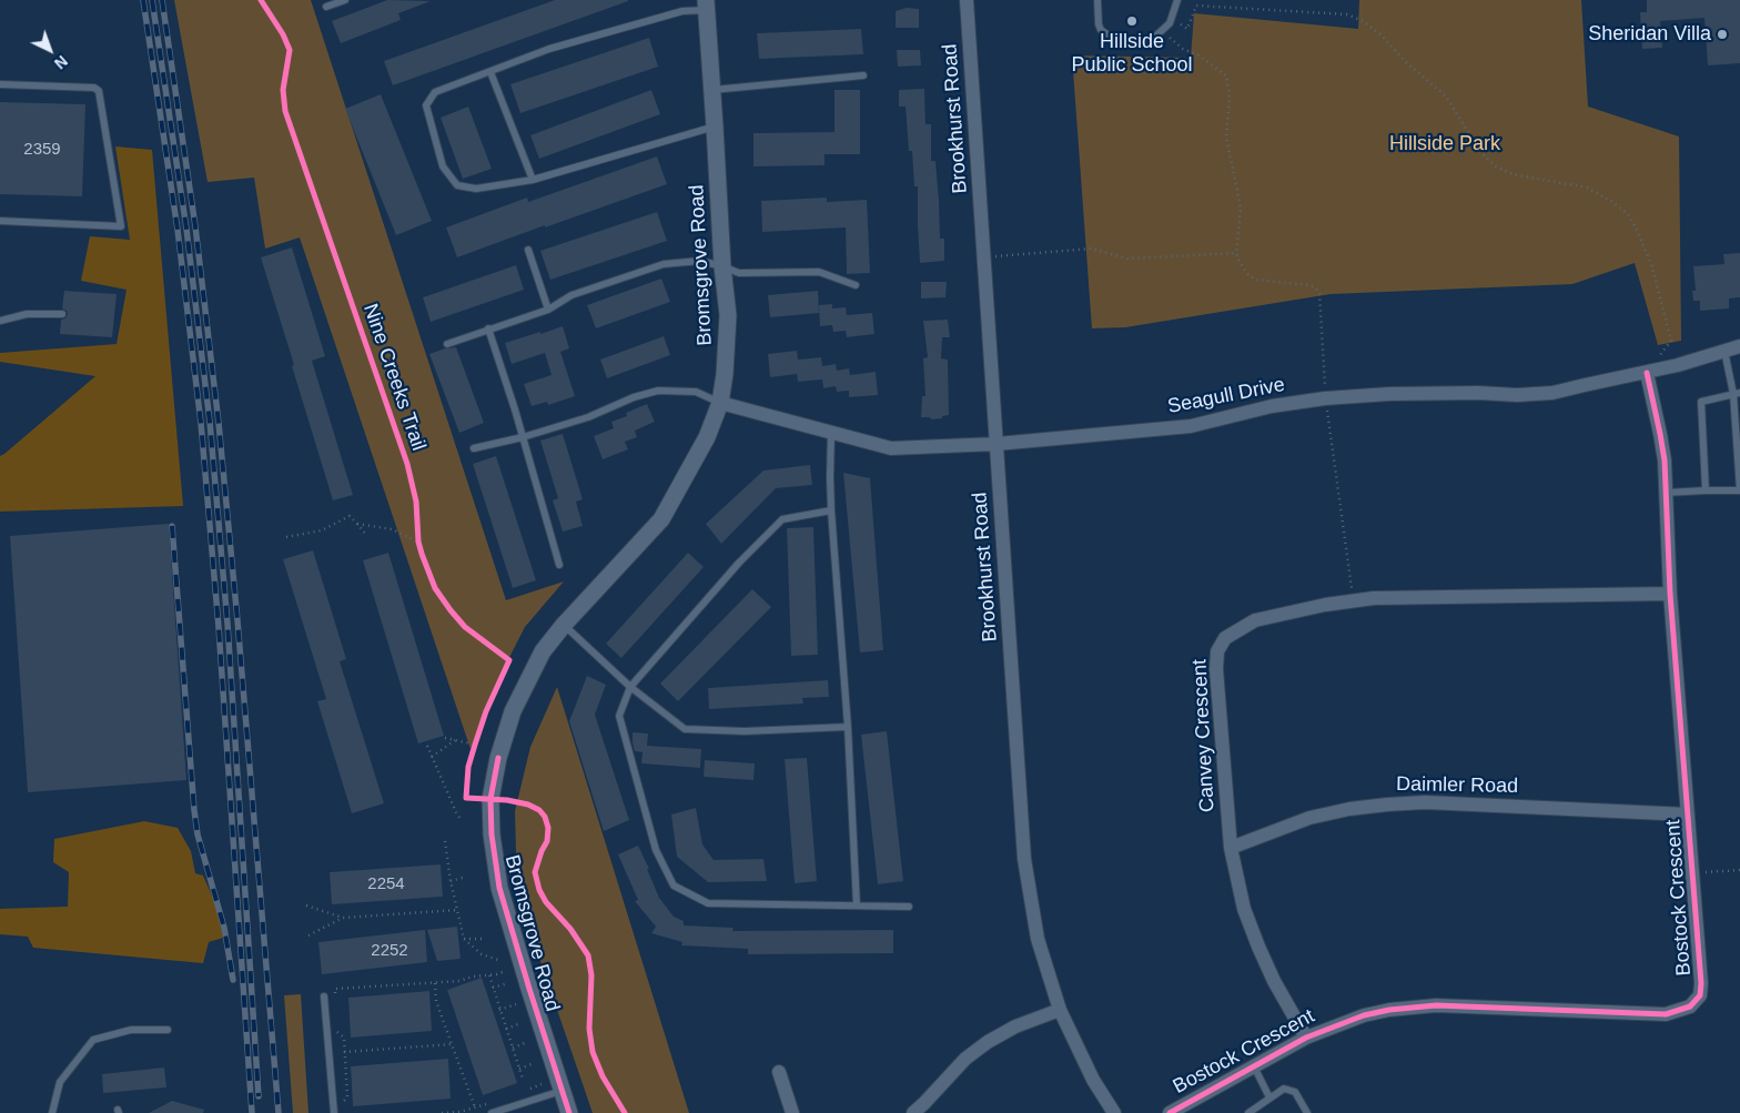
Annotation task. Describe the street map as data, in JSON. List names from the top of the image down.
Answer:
{
  "streets": {
    "street": [
      "Brookhurst Road",
      "Bromsgrove Road",
      "Seagull Drive",
      "Canvey Crescent",
      "Daimler Road",
      "Bostock Crescent"
    ],
    "cycle path": ["Nine Creeks Trail"]
  },
  "crossings": [
    ["Brookhurst Road", "Seagull Drive"],
    ["Bromsgrove Road", "Seagull Drive"],
    ["Seagull Drive", "Bostock Crescent"],
    ["Canvey Crescent", "Daimler Road"],
    ["Canvey Crescent", "Bostock Crescent"],
    ["Daimler Road", "Bostock Crescent"]
  ],
  "parks": ["Hillside Park"],
  "places": ["Hillside Public School", "Sheridan Villa"],
  "house_numbers": ["2359", "2254", "2252"],
  "north": "bottom right"
}
